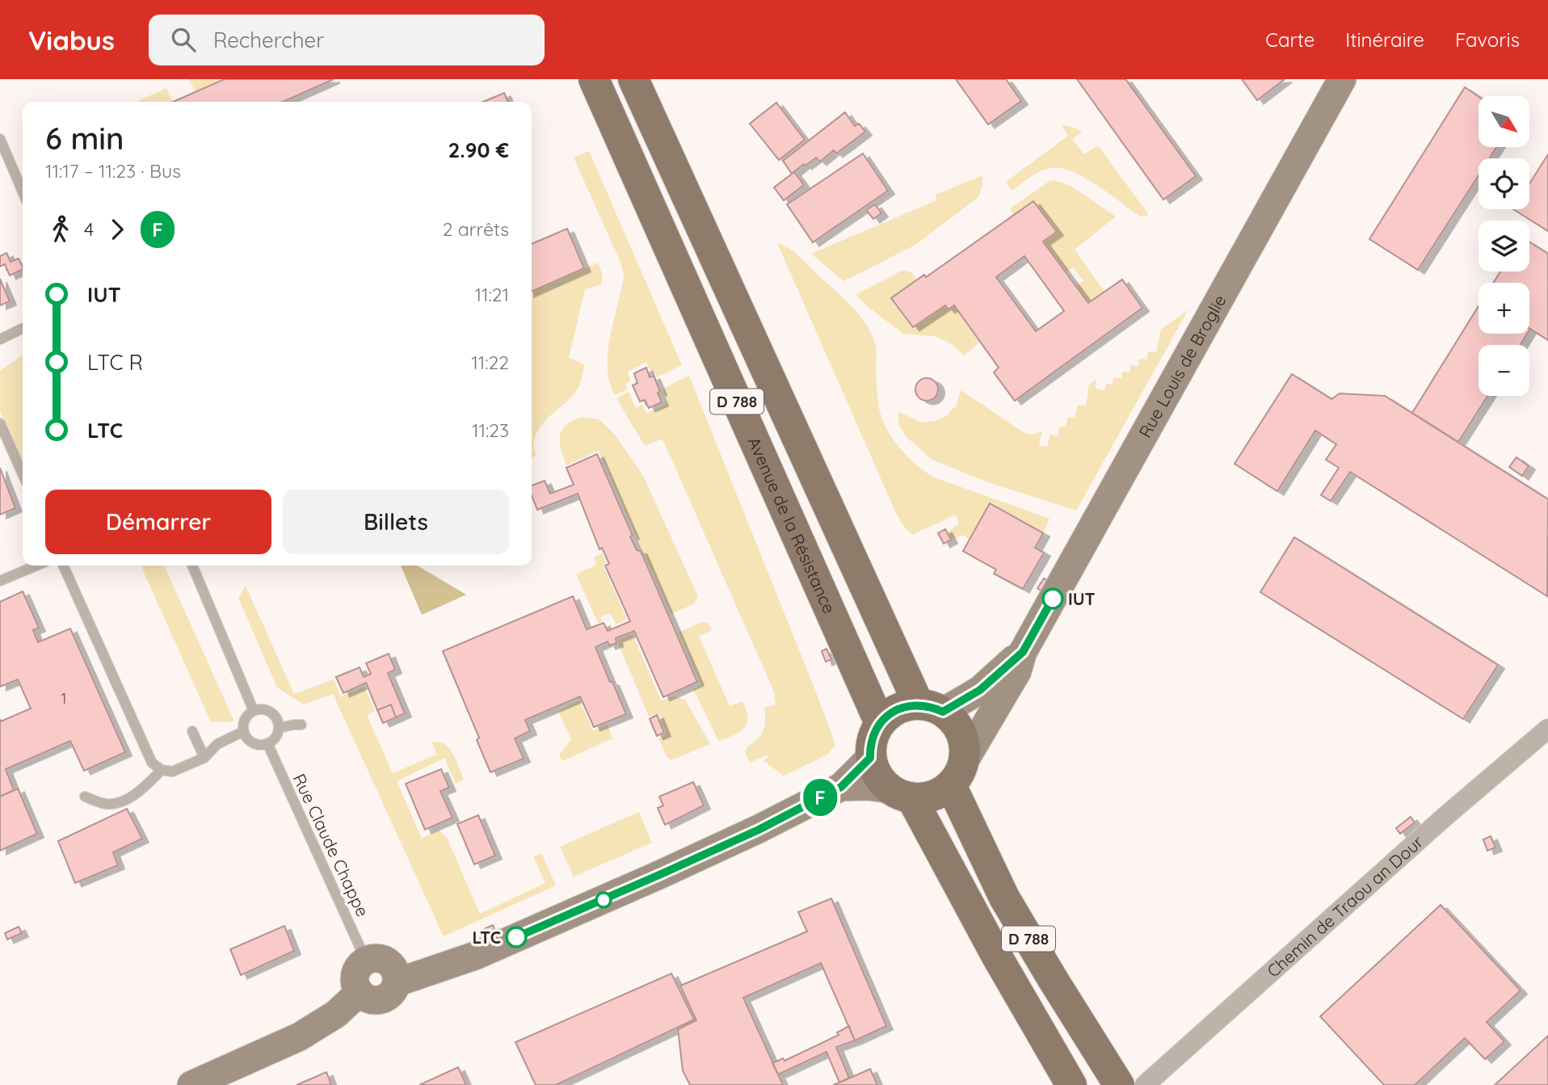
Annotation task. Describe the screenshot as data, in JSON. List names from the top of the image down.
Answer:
{
  "streets": {
    "main road": ["D 788", "Avenue de la Résistance"],
    "street": ["Rue Louis de Broglie", "Chemin de Traou an Dour"],
    "lane": ["Rue Claude Chappe"]
  },
  "crossings": [
    ["Rue Louis de Broglie", "D 788"],
    ["Rue Louis de Broglie", "Avenue de la Résistance"],
    ["D 788", "Avenue de la Résistance"]
  ],
  "places": ["IUT", "LTC"],
  "lines": ["bus line F"],
  "house_numbers": ["1"],
  "north": "bottom right",
  "page": {
    "header": "Viabus",
    "search": "Rechercher",
    "nav": ["Carte", "Itinéraire", "Favoris"],
    "on_map": "F",
    "map_buttons": ["+", "−"],
    "heading": ["6 min", "11:17 – 11:23 · Bus", "2.90 €"],
    "legs": ["4", "F", "2 arrêts"],
    "list": [
      {
        "name": "IUT",
        "value": "11:21"
      },
      {
        "name": "LTC R",
        "value": "11:22"
      },
      {
        "name": "LTC",
        "value": "11:23"
      }
    ],
    "buttons": ["Démarrer", "Billets"]
  }
}
